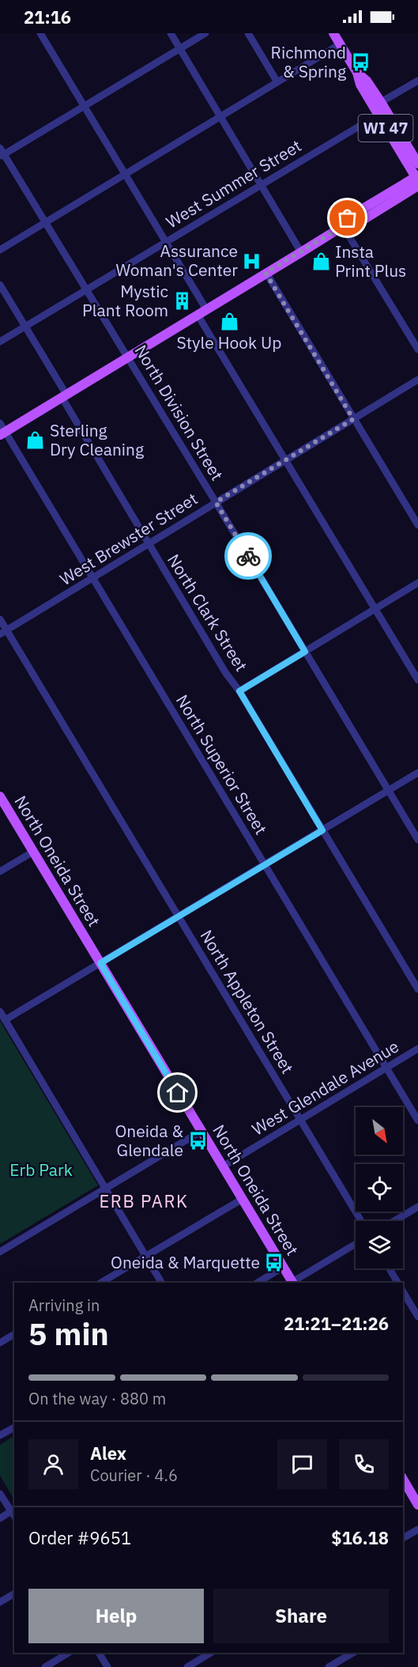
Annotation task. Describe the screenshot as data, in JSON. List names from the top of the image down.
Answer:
{
  "streets": {
    "main road": ["WI 47", "North Oneida Street"],
    "street": [
      "West Summer Street",
      "North Division Street",
      "West Brewster Street",
      "North Clark Street",
      "North Superior Street",
      "North Appleton Street",
      "West Glendale Avenue"
    ]
  },
  "crossings": [
    ["WI 47", "West Summer Street"],
    ["West Summer Street", "North Division Street"],
    ["West Summer Street", "North Clark Street"],
    ["North Division Street", "West Brewster Street"],
    ["West Brewster Street", "North Clark Street"],
    ["West Brewster Street", "North Superior Street"],
    ["West Brewster Street", "North Appleton Street"],
    ["North Superior Street", "West Glendale Avenue"],
    ["North Oneida Street", "West Glendale Avenue"],
    ["North Appleton Street", "West Glendale Avenue"]
  ],
  "districts": ["ERB PARK"],
  "parks": ["Erb Park"],
  "places": {
    "bus stop": ["Richmond & Spring", "Oneida & Glendale", "Oneida & Marquette"],
    "hospital": ["Assurance Woman's Center"],
    "shop": ["Insta Print Plus", "Style Hook Up", "Sterling Dry Cleaning"],
    "building": ["Mystic Plant Room"]
  },
  "north": "bottom right",
  "page": {
    "status": "21:16",
    "heading": ["5 min", "Arriving in", "21:21–21:26"],
    "panel": [
      "Alex",
      "Courier · 4.6",
      "Order #9651",
      "$16.18"
    ],
    "bar": "On the way · 880 m",
    "buttons": ["Help", "Share"]
  }
}
